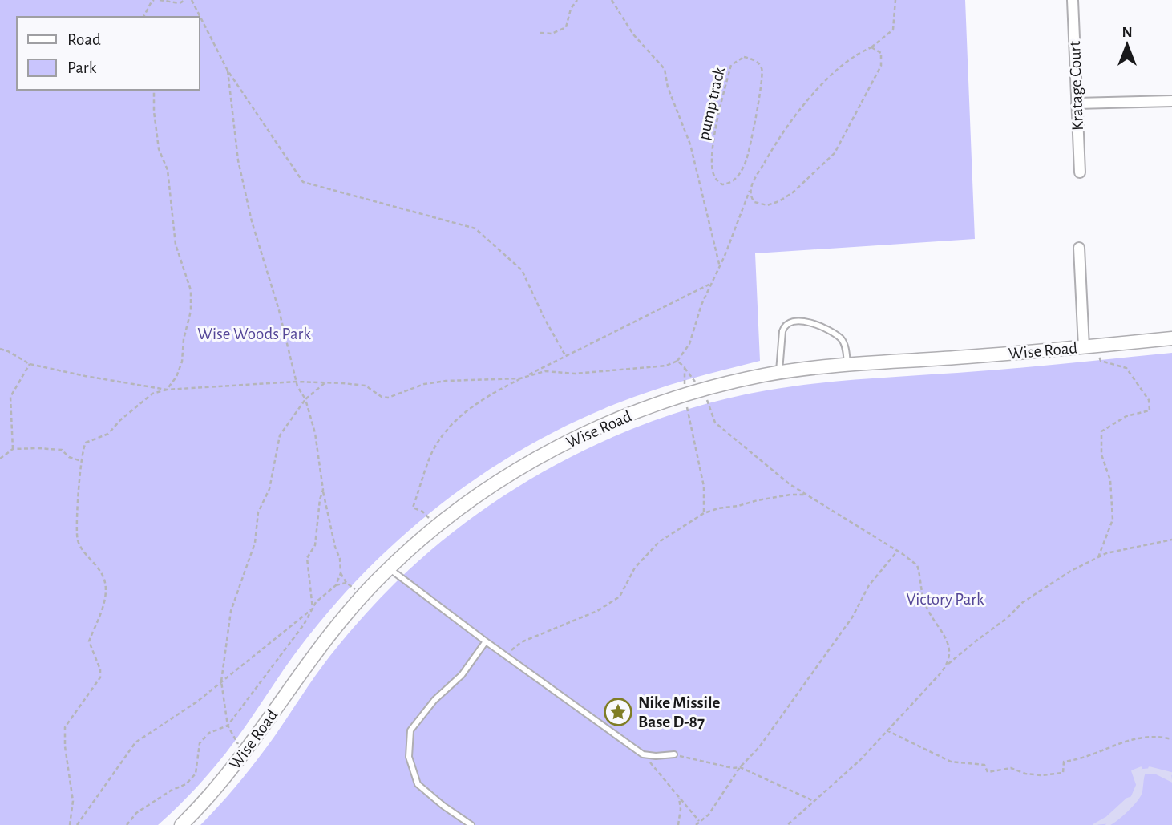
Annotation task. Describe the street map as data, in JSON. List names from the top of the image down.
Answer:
{
  "streets": {
    "street": ["Kratage Court", "Wise Road"],
    "path": ["pump track"]
  },
  "parks": ["Wise Woods Park", "Victory Park"],
  "places": {
    "place": ["Nike Missile Base D-87"]
  },
  "legend": ["Road", "Park"],
  "north": "top"
}
